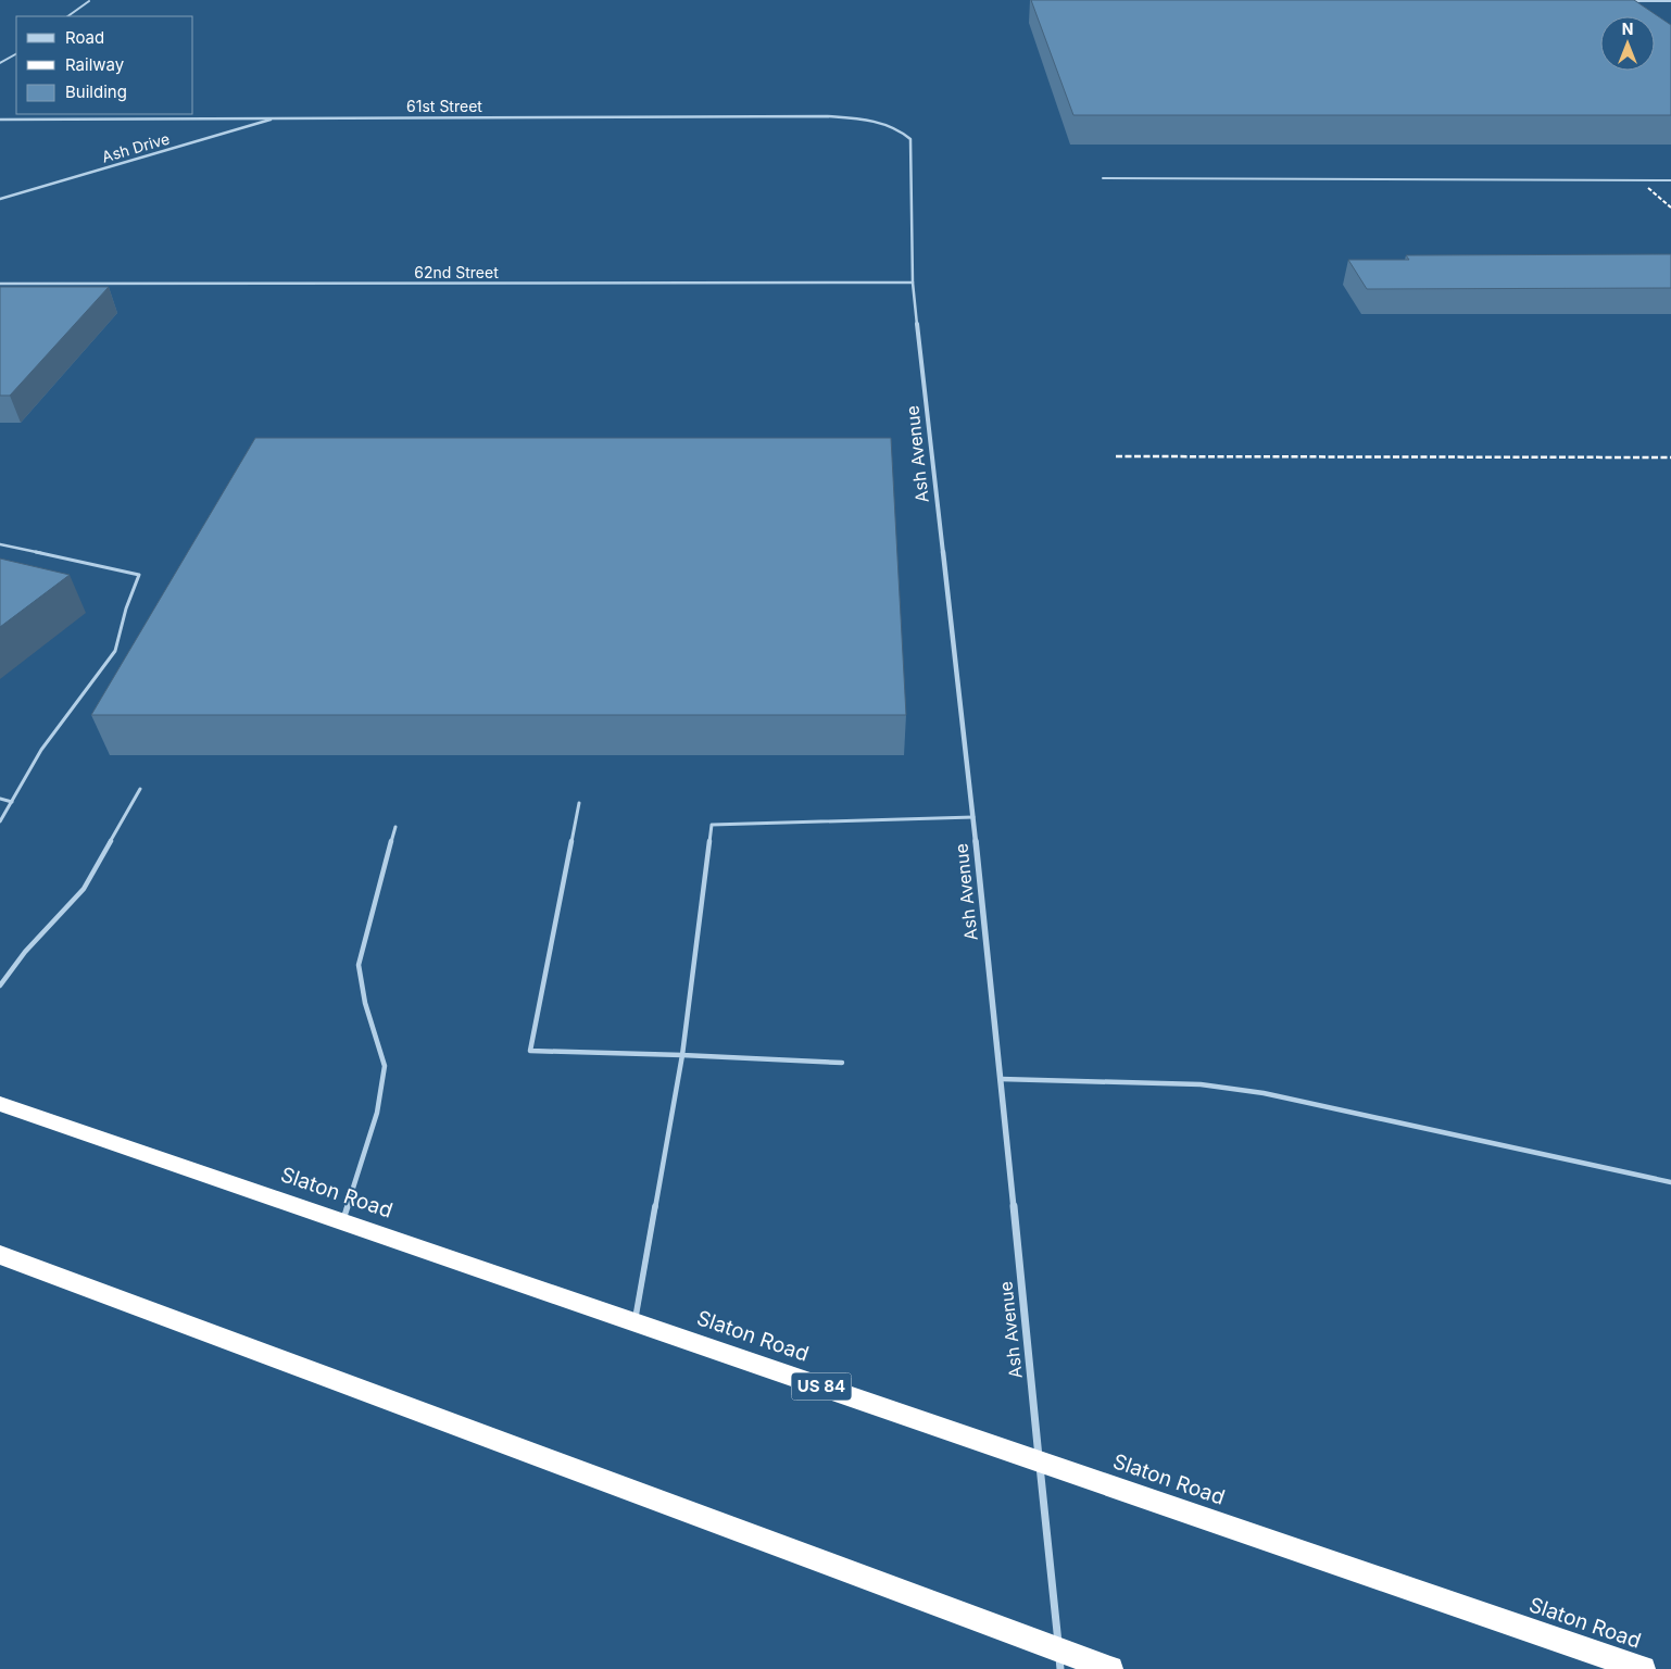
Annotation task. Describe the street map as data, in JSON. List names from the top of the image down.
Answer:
{
  "streets": {
    "highway": ["Slaton Road", "US 84"],
    "street": [
      "61st Street",
      "Ash Drive",
      "62nd Street",
      "Ash Avenue"
    ]
  },
  "crossings": [
    ["61st Street", "Ash Drive"],
    ["61st Street", "Ash Avenue"],
    ["62nd Street", "Ash Avenue"],
    ["Ash Avenue", "Slaton Road"]
  ],
  "legend": ["Road", "Railway", "Building"],
  "north": "top"
}
